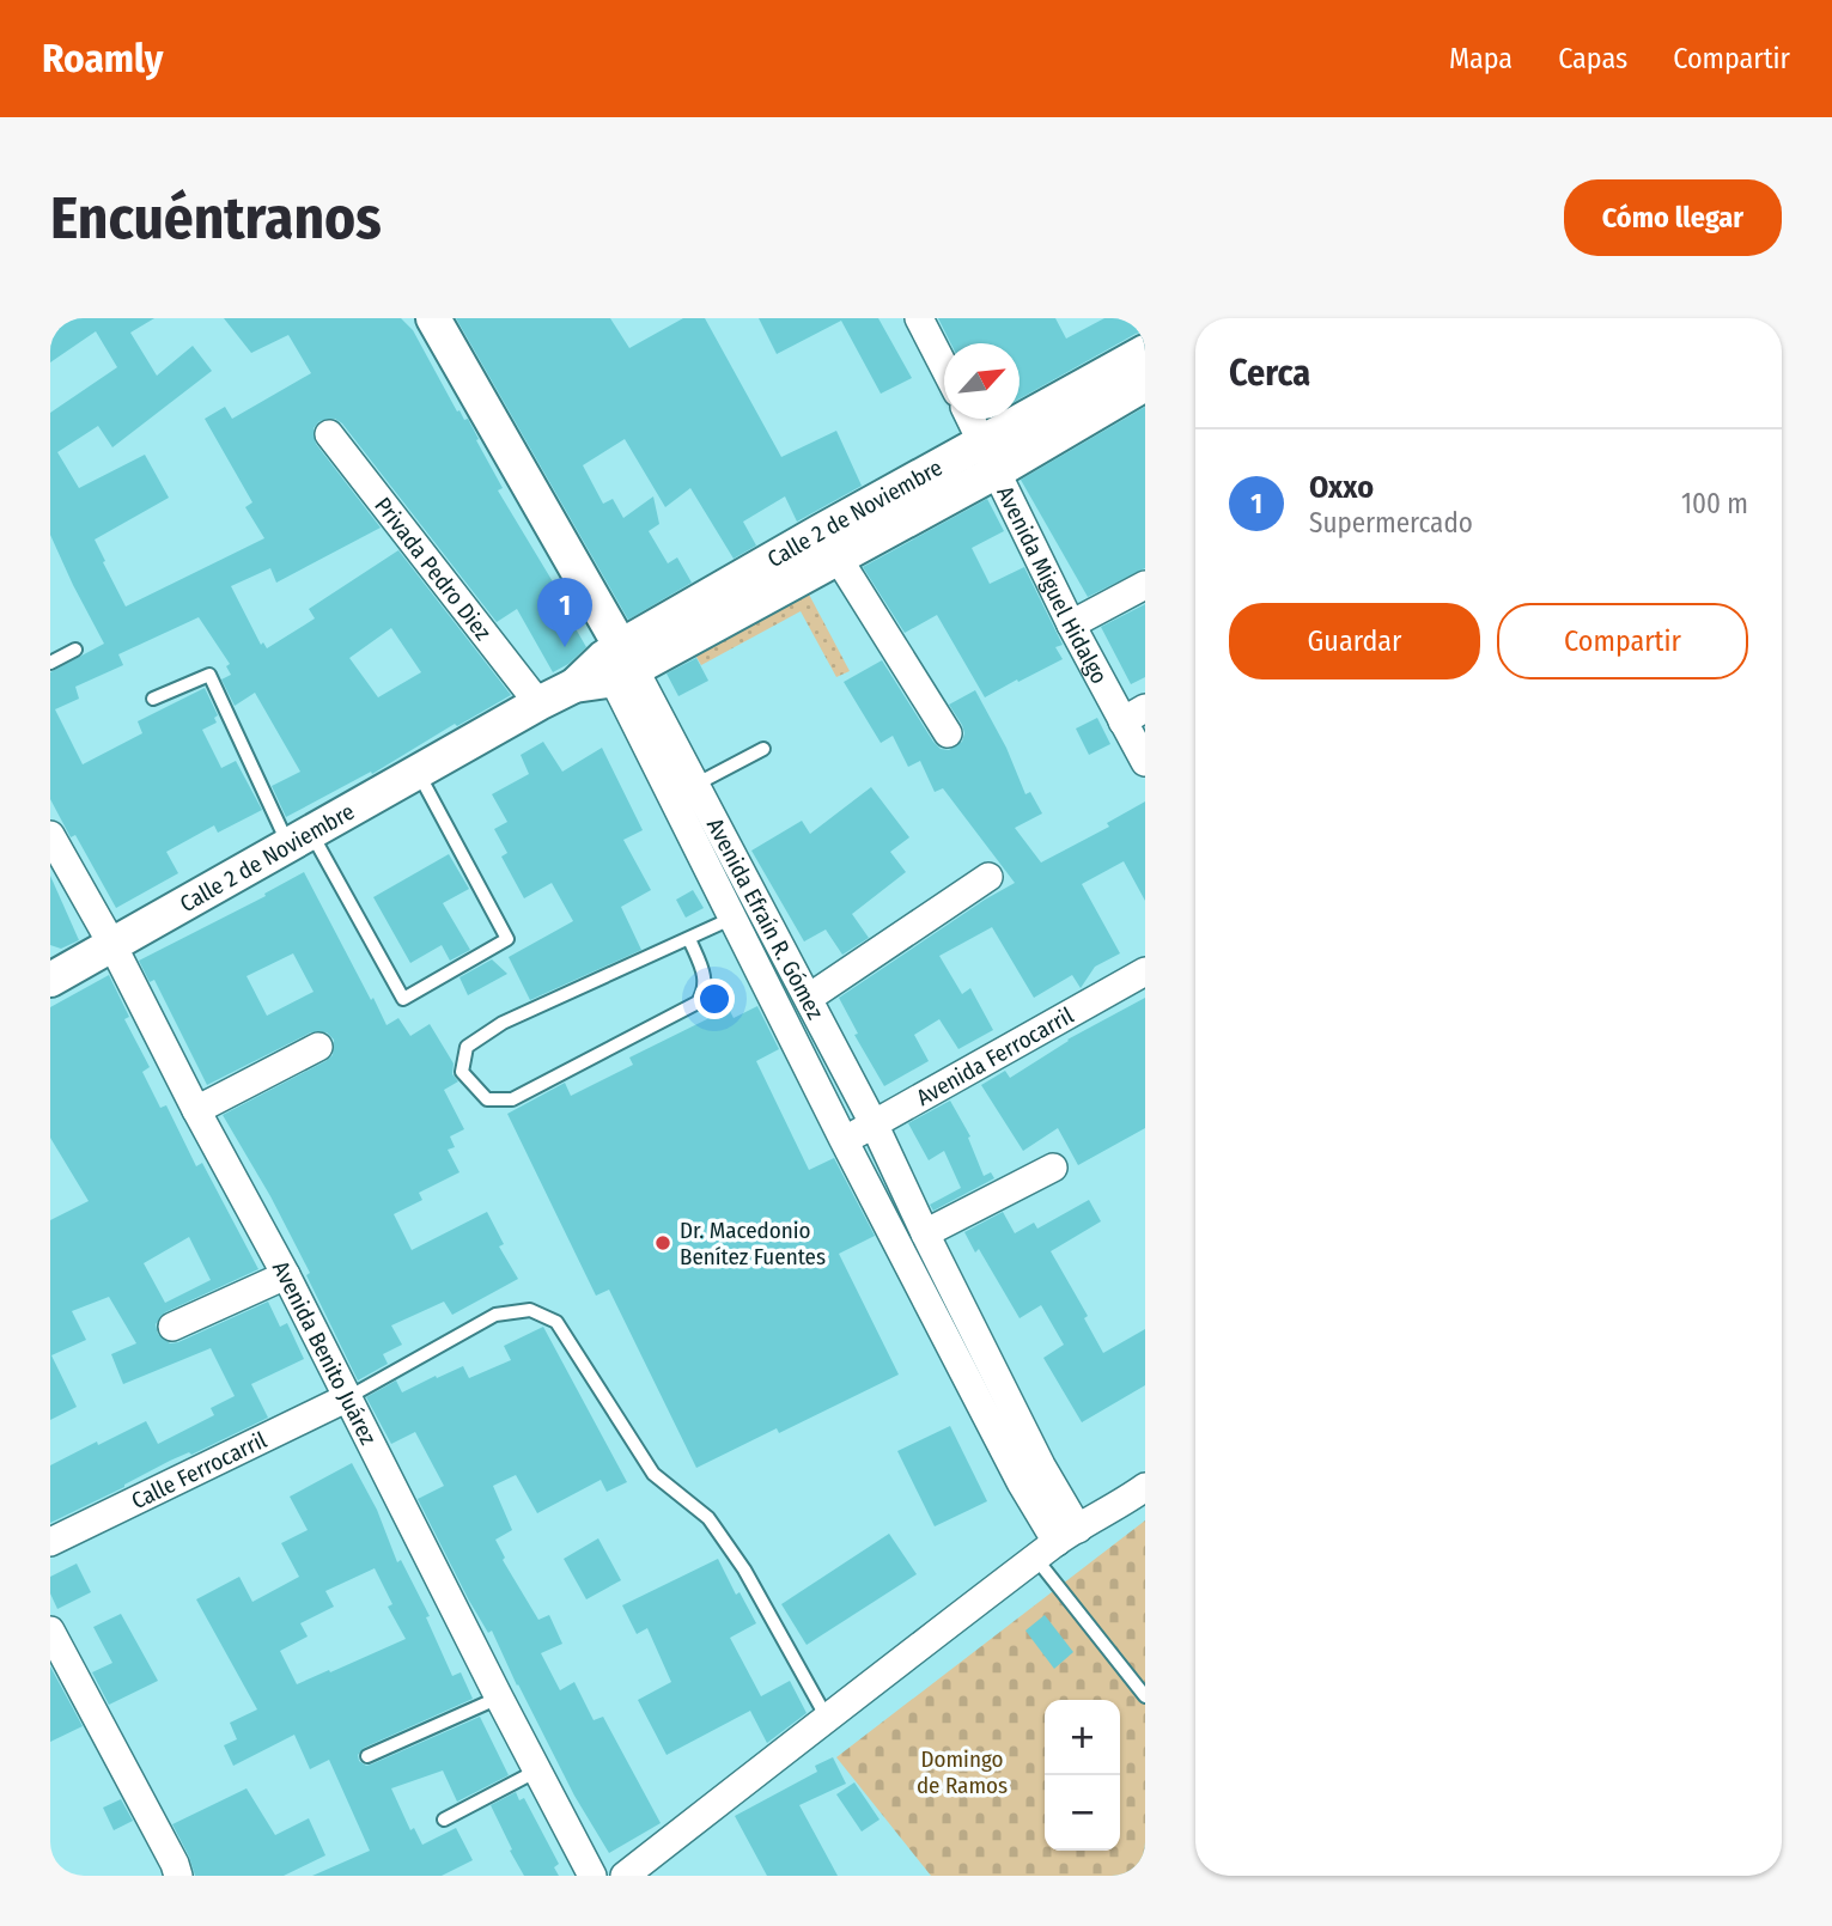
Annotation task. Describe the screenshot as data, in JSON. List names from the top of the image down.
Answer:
{
  "streets": {
    "street": [
      "Calle 2 de Noviembre",
      "Privada Pedro Diez",
      "Avenida Miguel Hidalgo",
      "Avenida Efraín R. Gómez",
      "Avenida Ferrocarril",
      "Avenida Benito Juárez",
      "Calle Ferrocarril"
    ]
  },
  "crossings": [
    ["Calle 2 de Noviembre", "Privada Pedro Diez"],
    ["Calle 2 de Noviembre", "Avenida Miguel Hidalgo"],
    ["Calle 2 de Noviembre", "Avenida Efraín R. Gómez"],
    ["Calle 2 de Noviembre", "Avenida Benito Juárez"],
    ["Avenida Efraín R. Gómez", "Avenida Ferrocarril"],
    ["Avenida Benito Juárez", "Calle Ferrocarril"]
  ],
  "parks": ["Domingo de Ramos"],
  "places": ["Dr. Macedonio Benítez Fuentes"],
  "north": "top right",
  "page": {
    "header": "Roamly",
    "nav": ["Mapa", "Capas", "Compartir"],
    "buttons": [
      "Cómo llegar",
      ["Guardar", "Compartir"]
    ],
    "title": "Encuéntranos",
    "heading": "Cerca",
    "list": [
      {
        "mark": "1",
        "name": "Oxxo",
        "note": "Supermercado",
        "value": "100 m"
      }
    ],
    "pins": "1",
    "map_buttons": ["+", "−"]
  }
}
